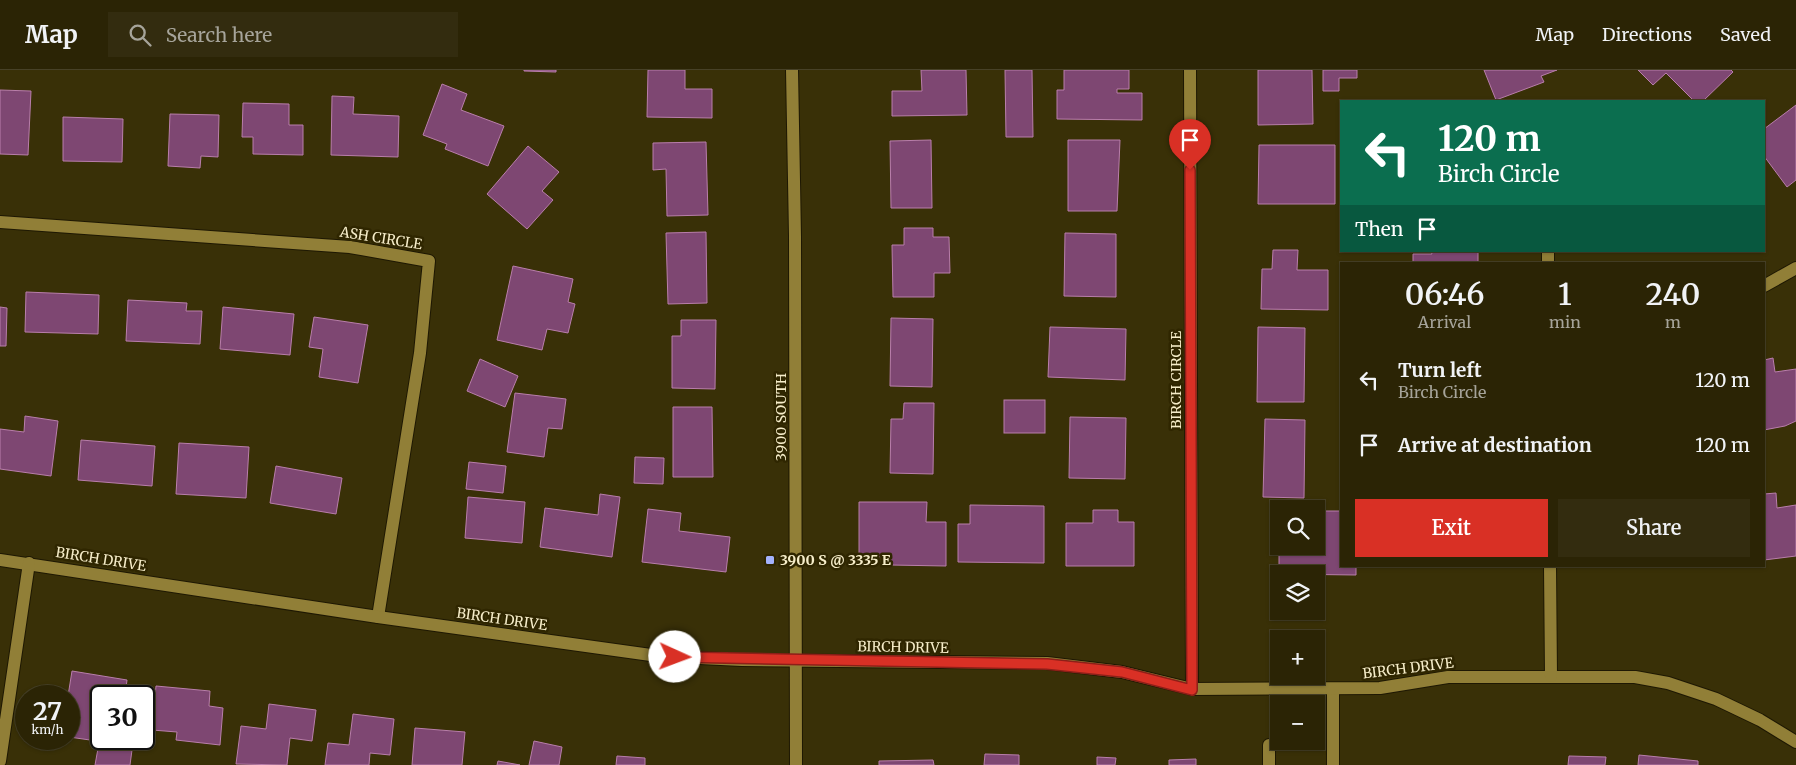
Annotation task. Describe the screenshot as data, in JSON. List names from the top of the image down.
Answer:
{
  "streets": {
    "street": [
      "ASH CIRCLE",
      "BIRCH CIRCLE",
      "3900 SOUTH",
      "BIRCH DRIVE"
    ]
  },
  "crossings": [
    ["ASH CIRCLE", "BIRCH DRIVE"],
    ["BIRCH CIRCLE", "BIRCH DRIVE"],
    ["3900 SOUTH", "BIRCH DRIVE"]
  ],
  "places": {
    "transit": ["3900 S @ 3335 E"]
  },
  "page": {
    "header": "Map",
    "search": "Search here",
    "nav": ["Map", "Directions", "Saved"],
    "turn": ["120 m", "Birch Circle"],
    "then": "Then",
    "eta": [
      "06:46",
      "Arrival",
      "1",
      "min",
      "240",
      "m"
    ],
    "list": [
      {
        "name": "Turn left",
        "note": "Birch Circle",
        "value": "120 m"
      },
      {
        "name": "Arrive at destination",
        "value": "120 m"
      }
    ],
    "buttons": ["Exit", "Share"],
    "map_buttons": ["+", "−"],
    "speed": "27 km/h",
    "limit": "30"
  }
}
